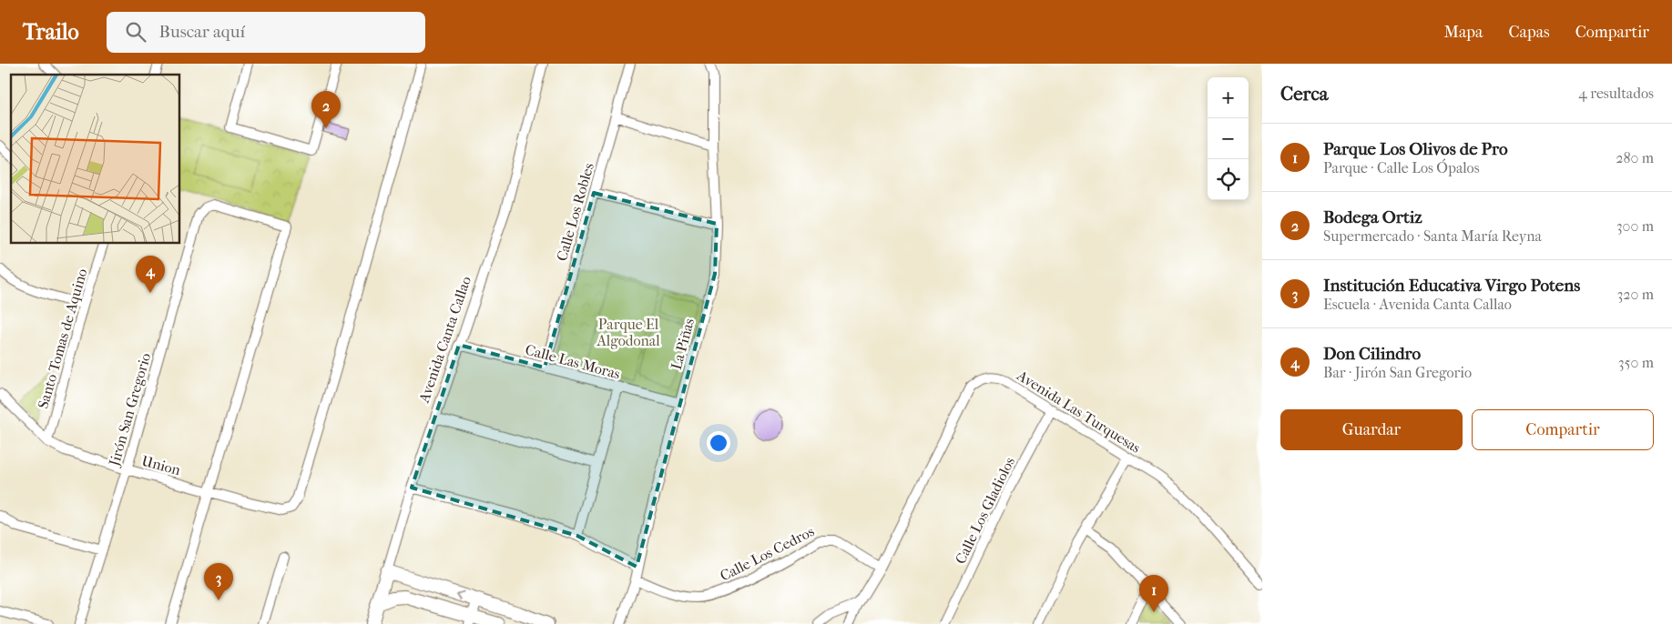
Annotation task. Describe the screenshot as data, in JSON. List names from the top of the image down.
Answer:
{
  "streets": {
    "street": [
      "Calle Los Robles",
      "Santo Tomas de Aquino",
      "Avenida Canta Callao",
      "La Piñas",
      "Calle Las Moras",
      "Jirón San Gregorio",
      "Avenida Las Turquesas",
      "Union",
      "Calle Los Gladiolos",
      "Calle Los Cedros"
    ]
  },
  "crossings": [
    ["Calle Los Robles", "Calle Las Moras"],
    ["Santo Tomas de Aquino", "Union"],
    ["Avenida Canta Callao", "Calle Las Moras"],
    ["La Piñas", "Calle Las Moras"],
    ["La Piñas", "Calle Los Cedros"],
    ["Jirón San Gregorio", "Union"],
    ["Avenida Las Turquesas", "Calle Los Gladiolos"],
    ["Avenida Las Turquesas", "Calle Los Cedros"]
  ],
  "parks": ["Parque El Algodonal"],
  "page": {
    "header": "Trailo",
    "search": "Buscar aquí",
    "nav": ["Mapa", "Capas", "Compartir"],
    "heading": ["Cerca", "4 resultados"],
    "map_buttons": ["+", "−"],
    "pins": [
      "2",
      "4",
      "3",
      "1"
    ],
    "list": [
      {
        "mark": "1",
        "name": "Parque Los Olivos de Pro",
        "note": "Parque · Calle Los Ópalos",
        "value": "280 m"
      },
      {
        "mark": "2",
        "name": "Bodega Ortiz",
        "note": "Supermercado · Santa María Reyna",
        "value": "300 m"
      },
      {
        "mark": "3",
        "name": "Institución Educativa Virgo Potens",
        "note": "Escuela · Avenida Canta Callao",
        "value": "320 m"
      },
      {
        "mark": "4",
        "name": "Don Cilindro",
        "note": "Bar · Jirón San Gregorio",
        "value": "350 m"
      }
    ],
    "buttons": ["Guardar", "Compartir"]
  }
}
